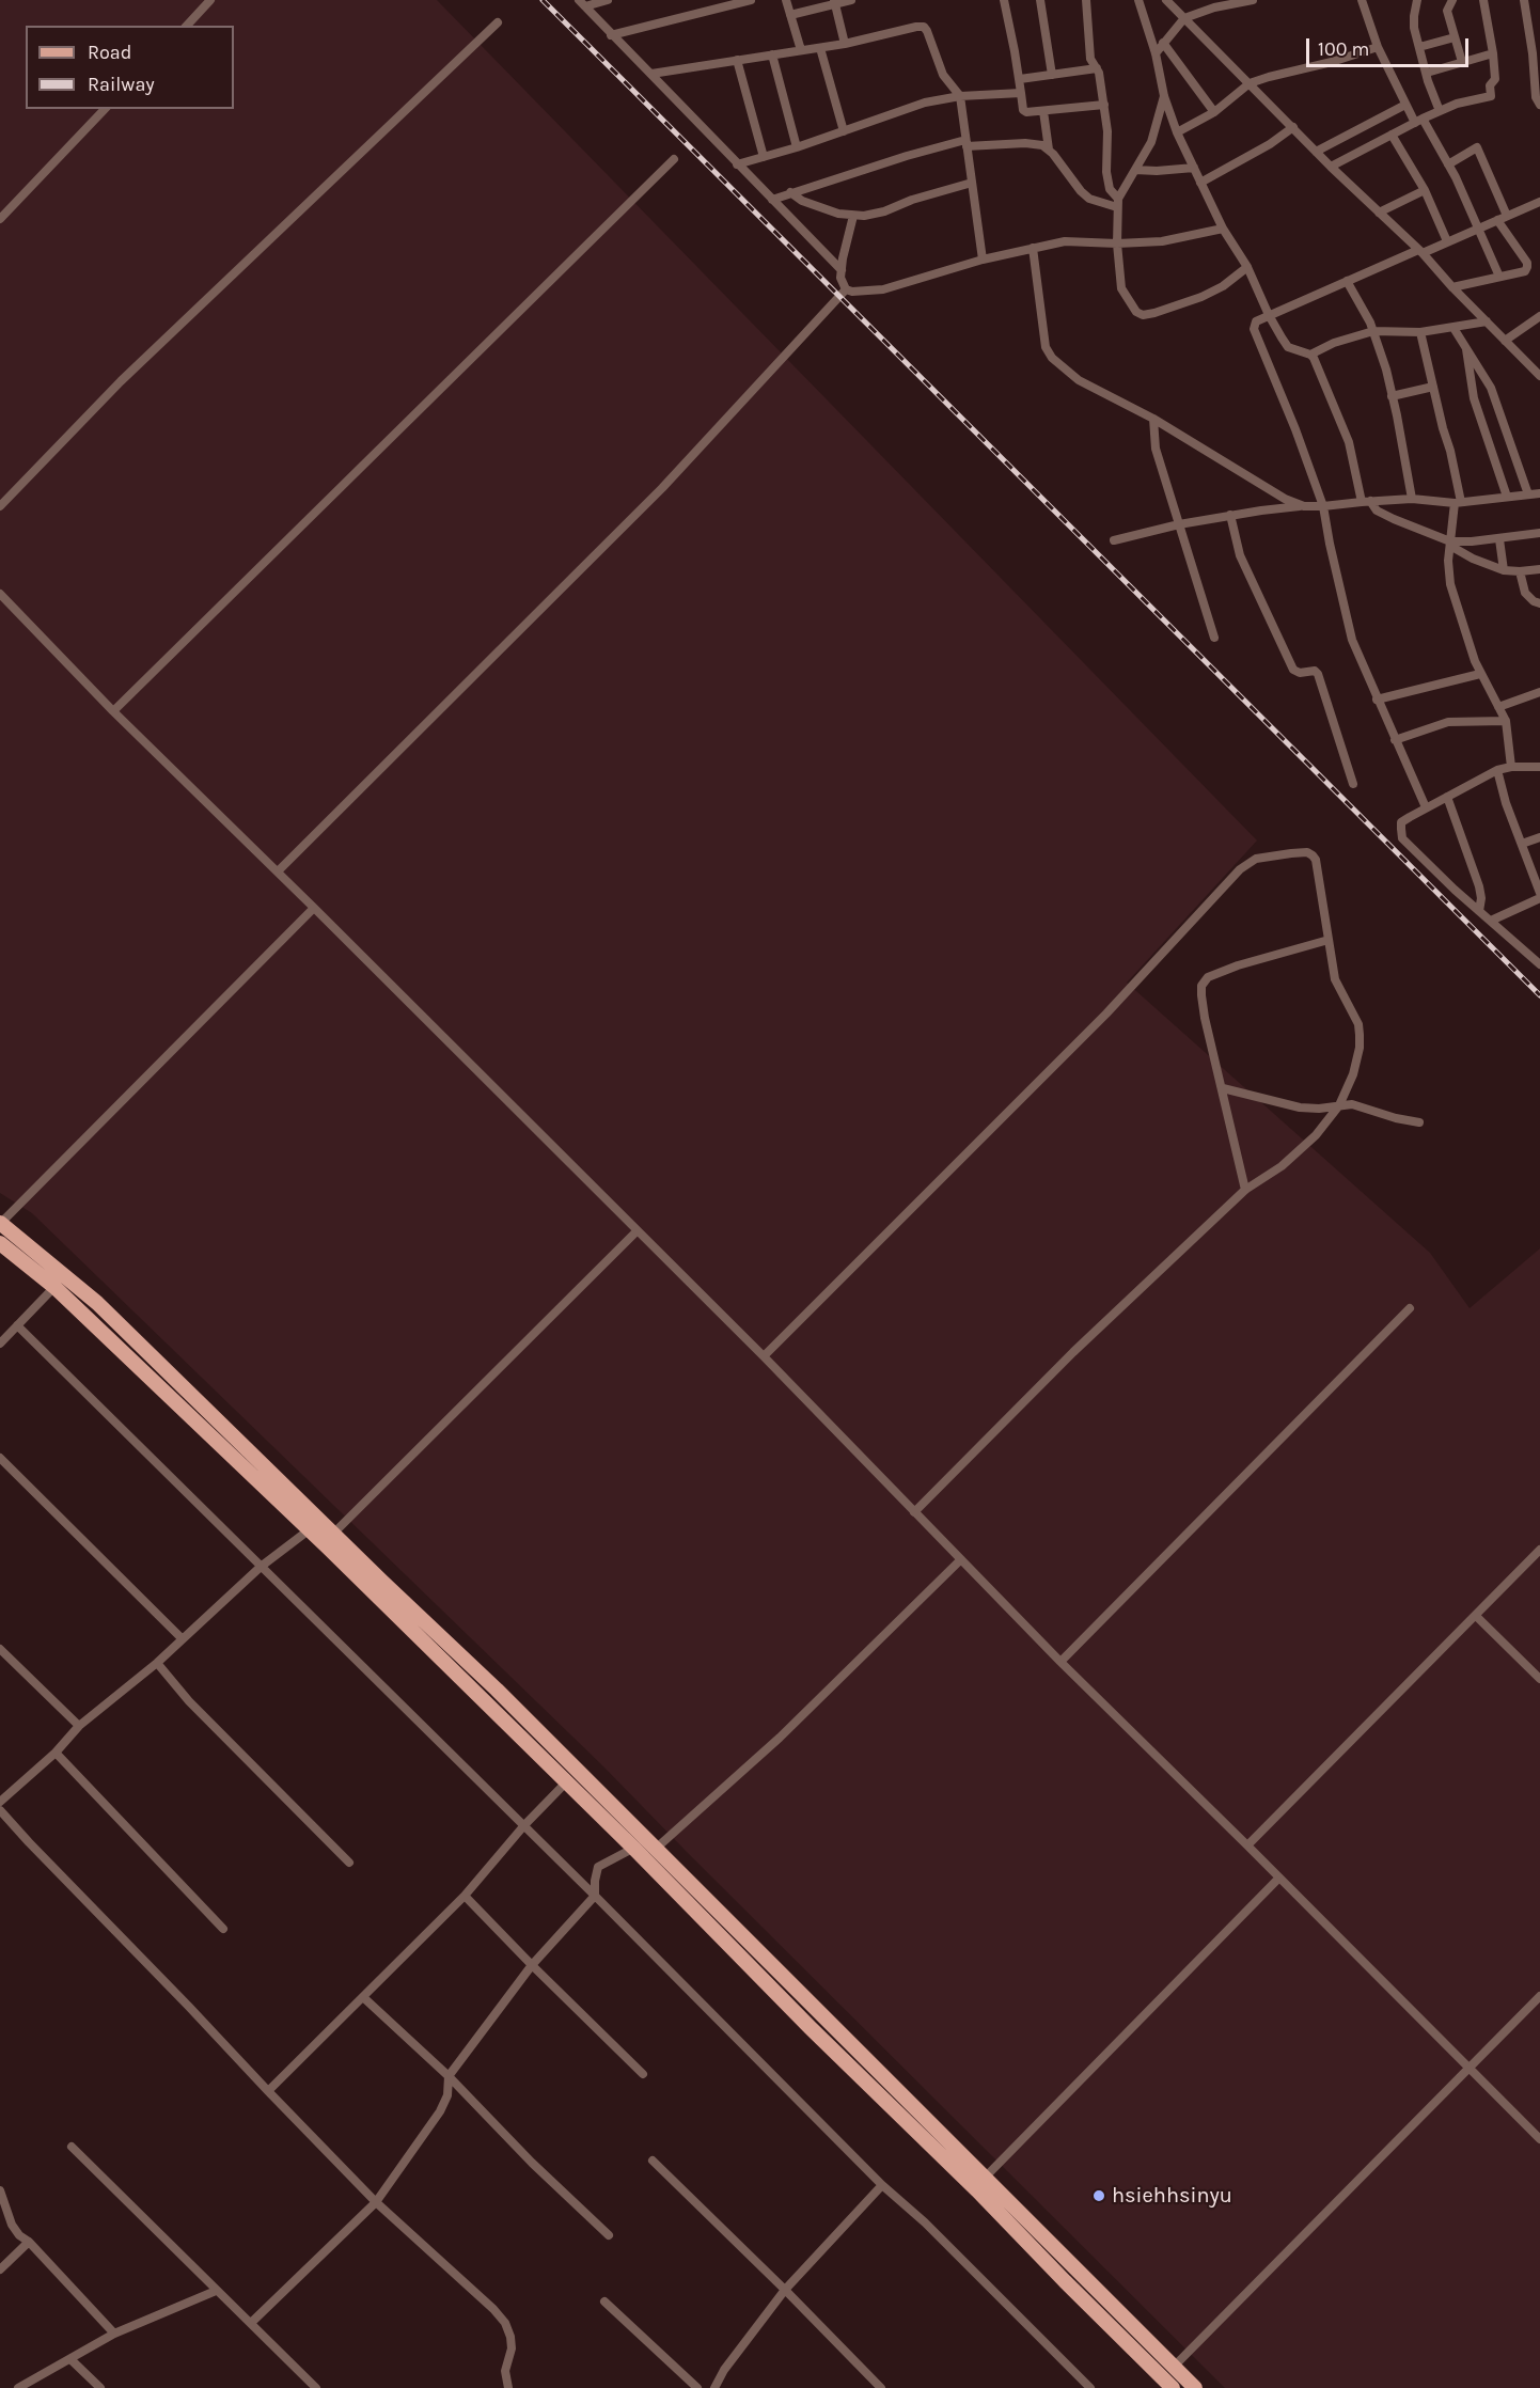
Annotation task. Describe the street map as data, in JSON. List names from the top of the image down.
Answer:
{
  "places": ["hsiehhsinyu"],
  "legend": ["Road", "Railway"],
  "scale_bar": "100 m"
}
